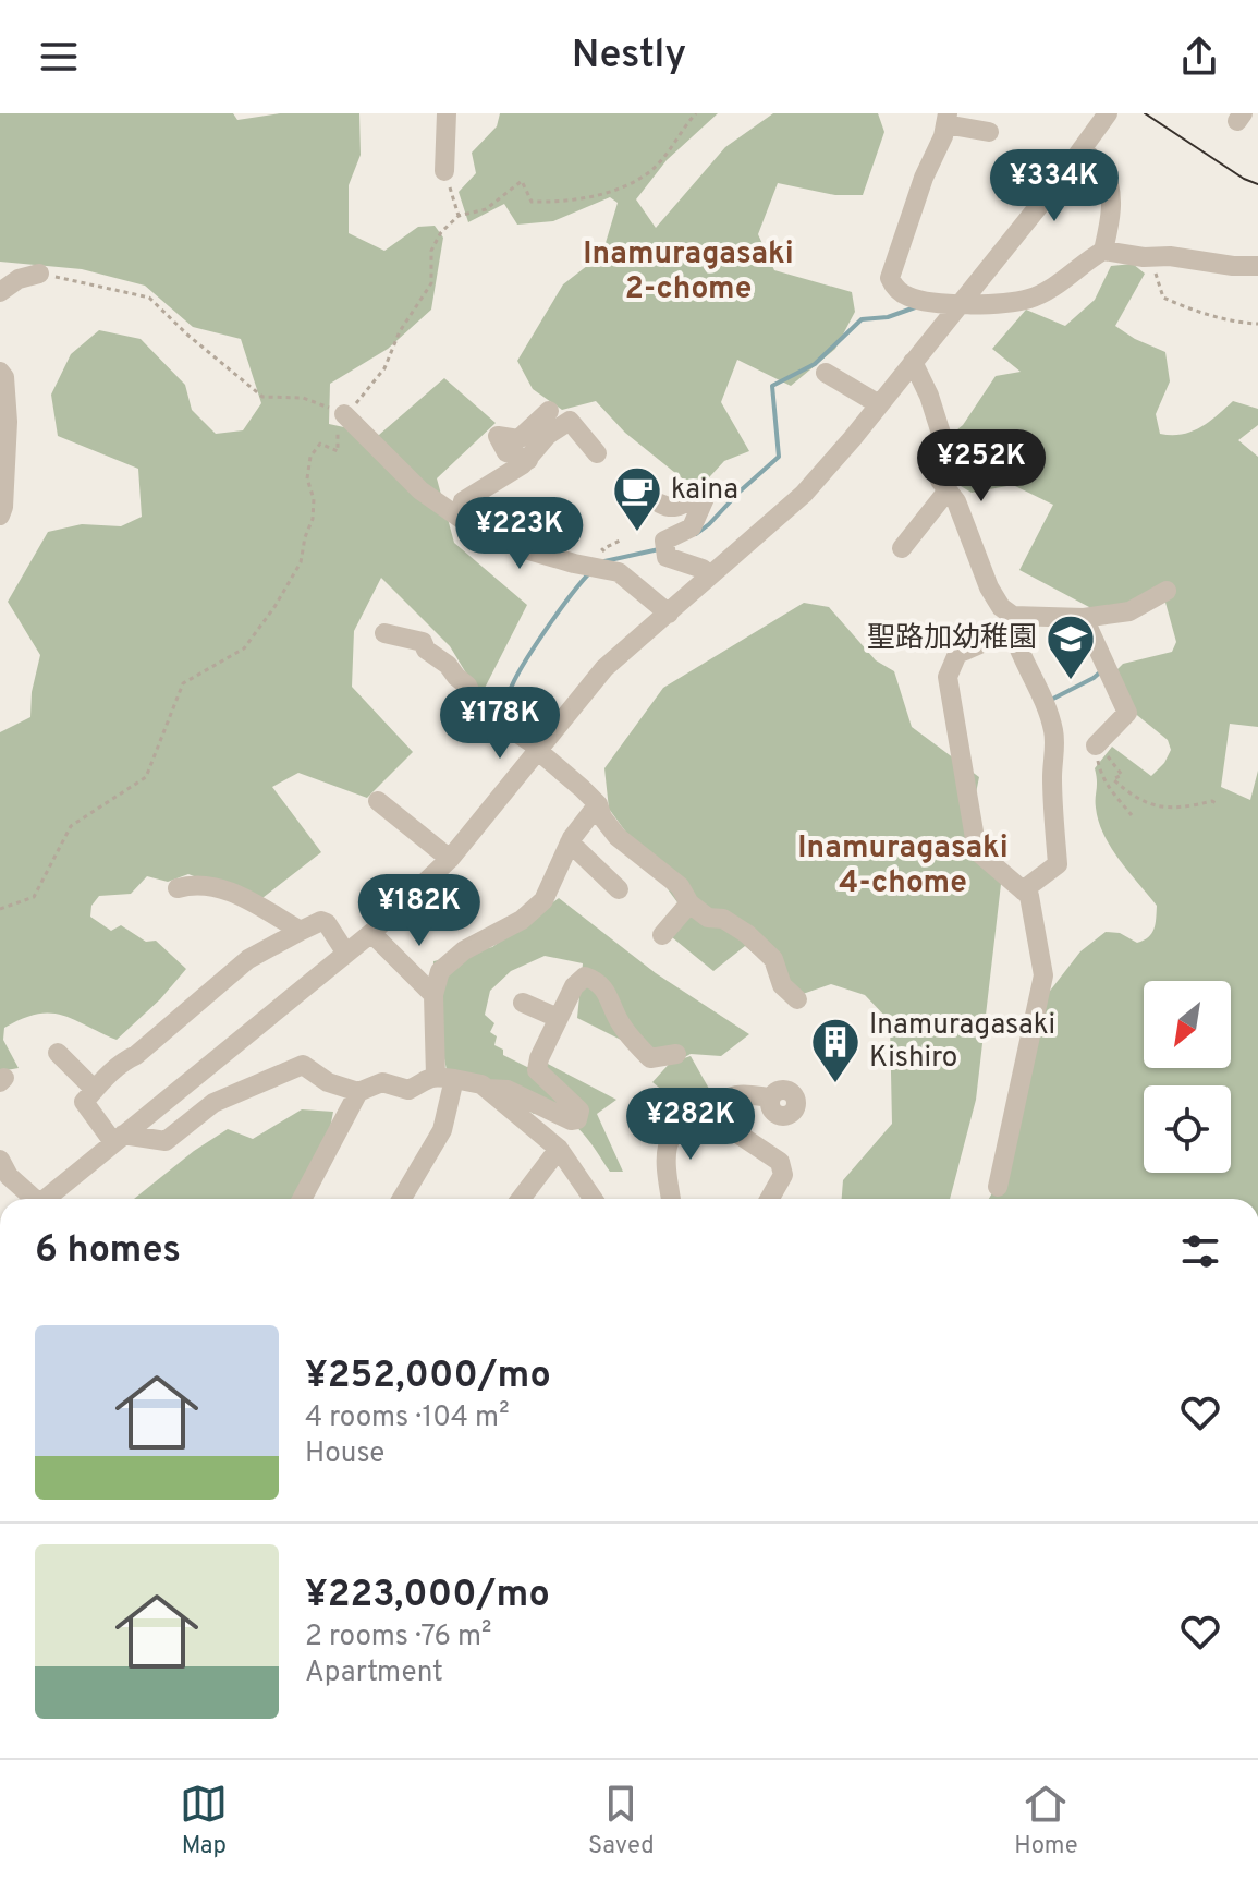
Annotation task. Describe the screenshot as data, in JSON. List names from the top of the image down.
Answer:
{
  "districts": ["Inamuragasaki 2-chome", "Inamuragasaki 4-chome"],
  "places": {
    "cafe": ["kaina"],
    "school or university": ["聖路加幼稚園"],
    "building": ["Inamuragasaki Kishiro"]
  },
  "north": "bottom left",
  "page": {
    "header": "Nestly",
    "price": [
      "¥334K",
      "¥252K",
      "¥223K",
      "¥178K",
      "¥182K",
      "¥282K"
    ],
    "heading": "6 homes",
    "list": [
      {
        "name": "¥252,000/mo",
        "note": "4 rooms · 104 m² · House"
      },
      {
        "name": "¥223,000/mo",
        "note": "2 rooms · 76 m² · Apartment"
      }
    ],
    "tabs": ["Map", "Saved", "Home"]
  }
}
